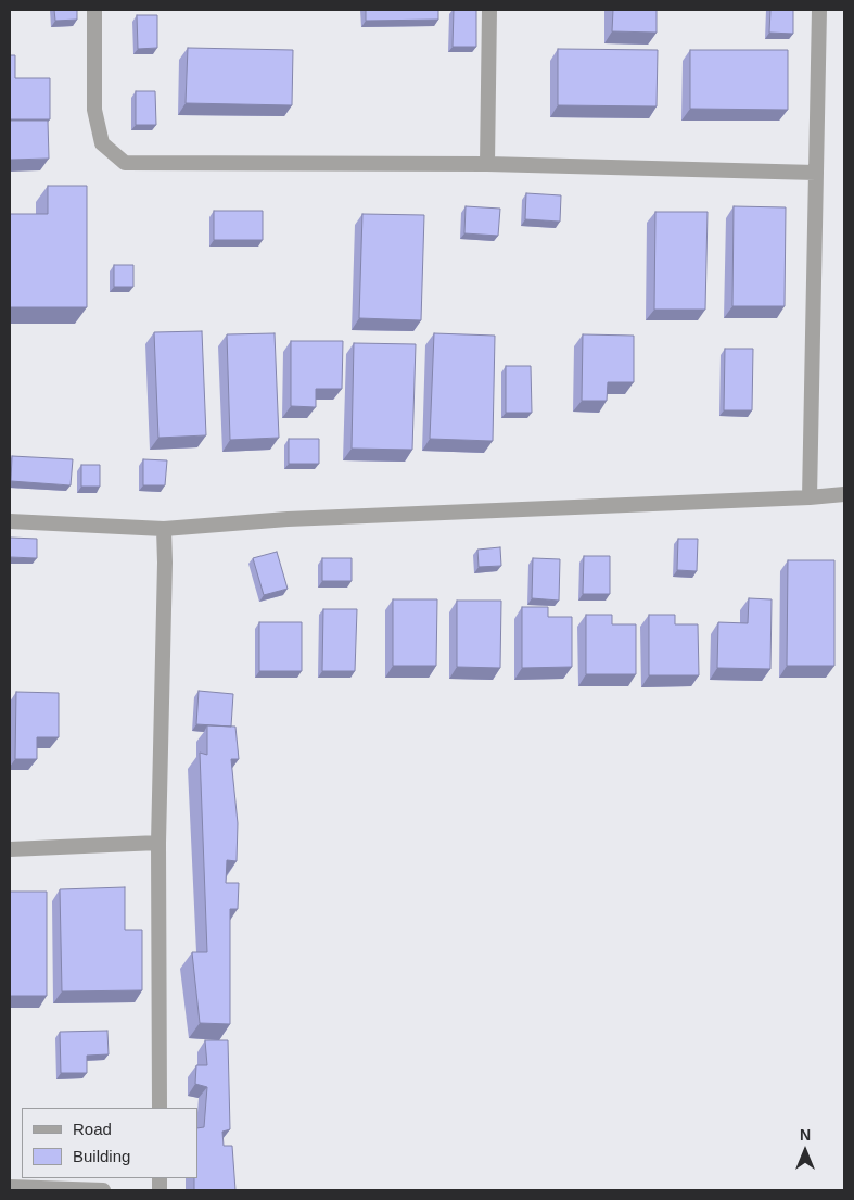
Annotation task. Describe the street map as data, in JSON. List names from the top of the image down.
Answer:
{
  "legend": ["Road", "Building"],
  "north": "top"
}
